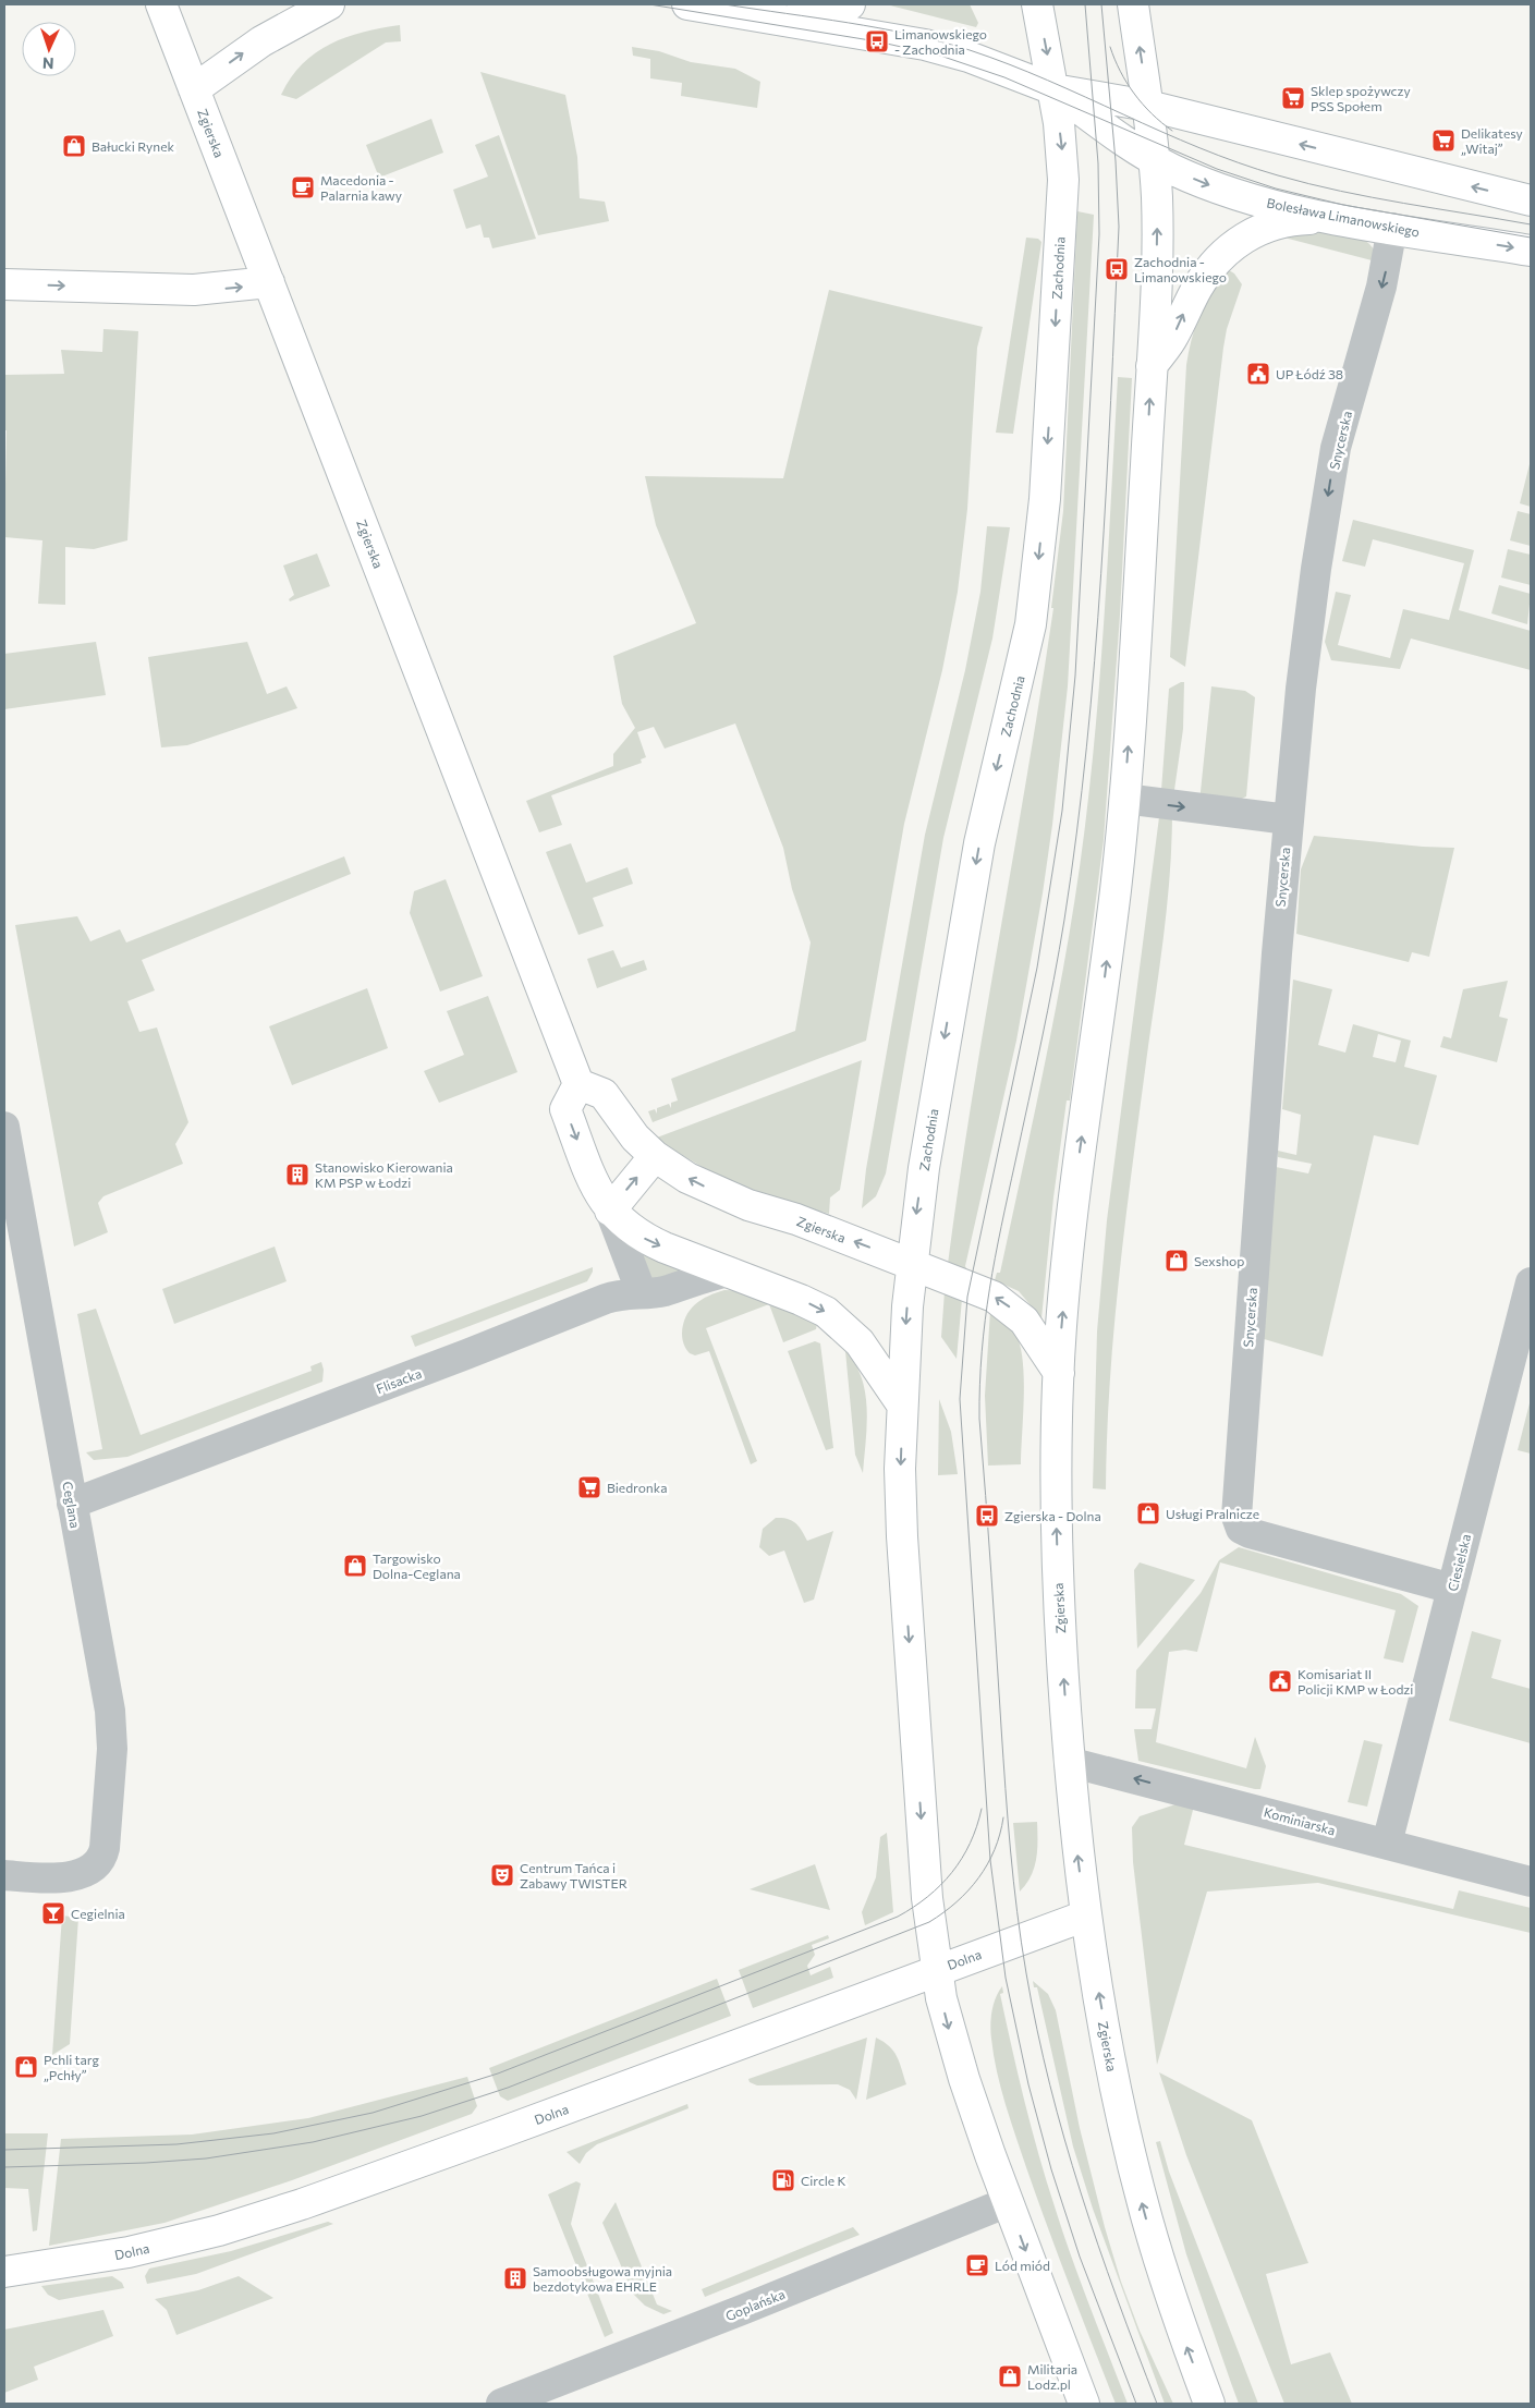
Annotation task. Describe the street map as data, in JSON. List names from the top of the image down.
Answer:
{
  "streets": {
    "street": [
      "Zgierska",
      "Bolesława Limanowskiego",
      "Zachodnia",
      "Snycerska",
      "Flisacka",
      "Ceglana",
      "Ciesielska",
      "Kominiarska",
      "Dolna",
      "Goplańska"
    ]
  },
  "crossings": [
    ["Zgierska", "Zachodnia"],
    ["Zgierska", "Kominiarska"],
    ["Zgierska", "Dolna"],
    ["Bolesława Limanowskiego", "Zachodnia"],
    ["Bolesława Limanowskiego", "Snycerska"],
    ["Snycerska", "Ciesielska"],
    ["Flisacka", "Ceglana"],
    ["Ciesielska", "Kominiarska"]
  ],
  "one_way": ["Kominiarska"],
  "places": {
    "bus stop": ["Limanowskiego - Zachodnia", "Zachodnia - Limanowskiego", "Zgierska - Dolna"],
    "supermarket": ["Sklep spożywczy PSS Społem", "Delikatesy „Witaj”", "Biedronka"],
    "shop": [
      "Bałucki Rynek",
      "Sexshop",
      "Usługi Pralnicze",
      "Targowisko Dolna-Ceglana",
      "Pchli targ „Pchły”",
      "Militaria Lodz.pl"
    ],
    "cafe": ["Macedonia - Palarnia kawy", "Lód miód"],
    "public building": ["UP Łódź 38", "Komisariat II Policji KMP w Łodzi"],
    "building": ["Stanowisko Kierowania KM PSP w Łodzi", "Samoobsługowa myjnia bezdotykowa EHRLE"],
    "theatre": ["Centrum Tańca i Zabawy TWISTER"],
    "bar": ["Cegielnia"],
    "fuel station": ["Circle K"]
  },
  "north": "bottom"
}
